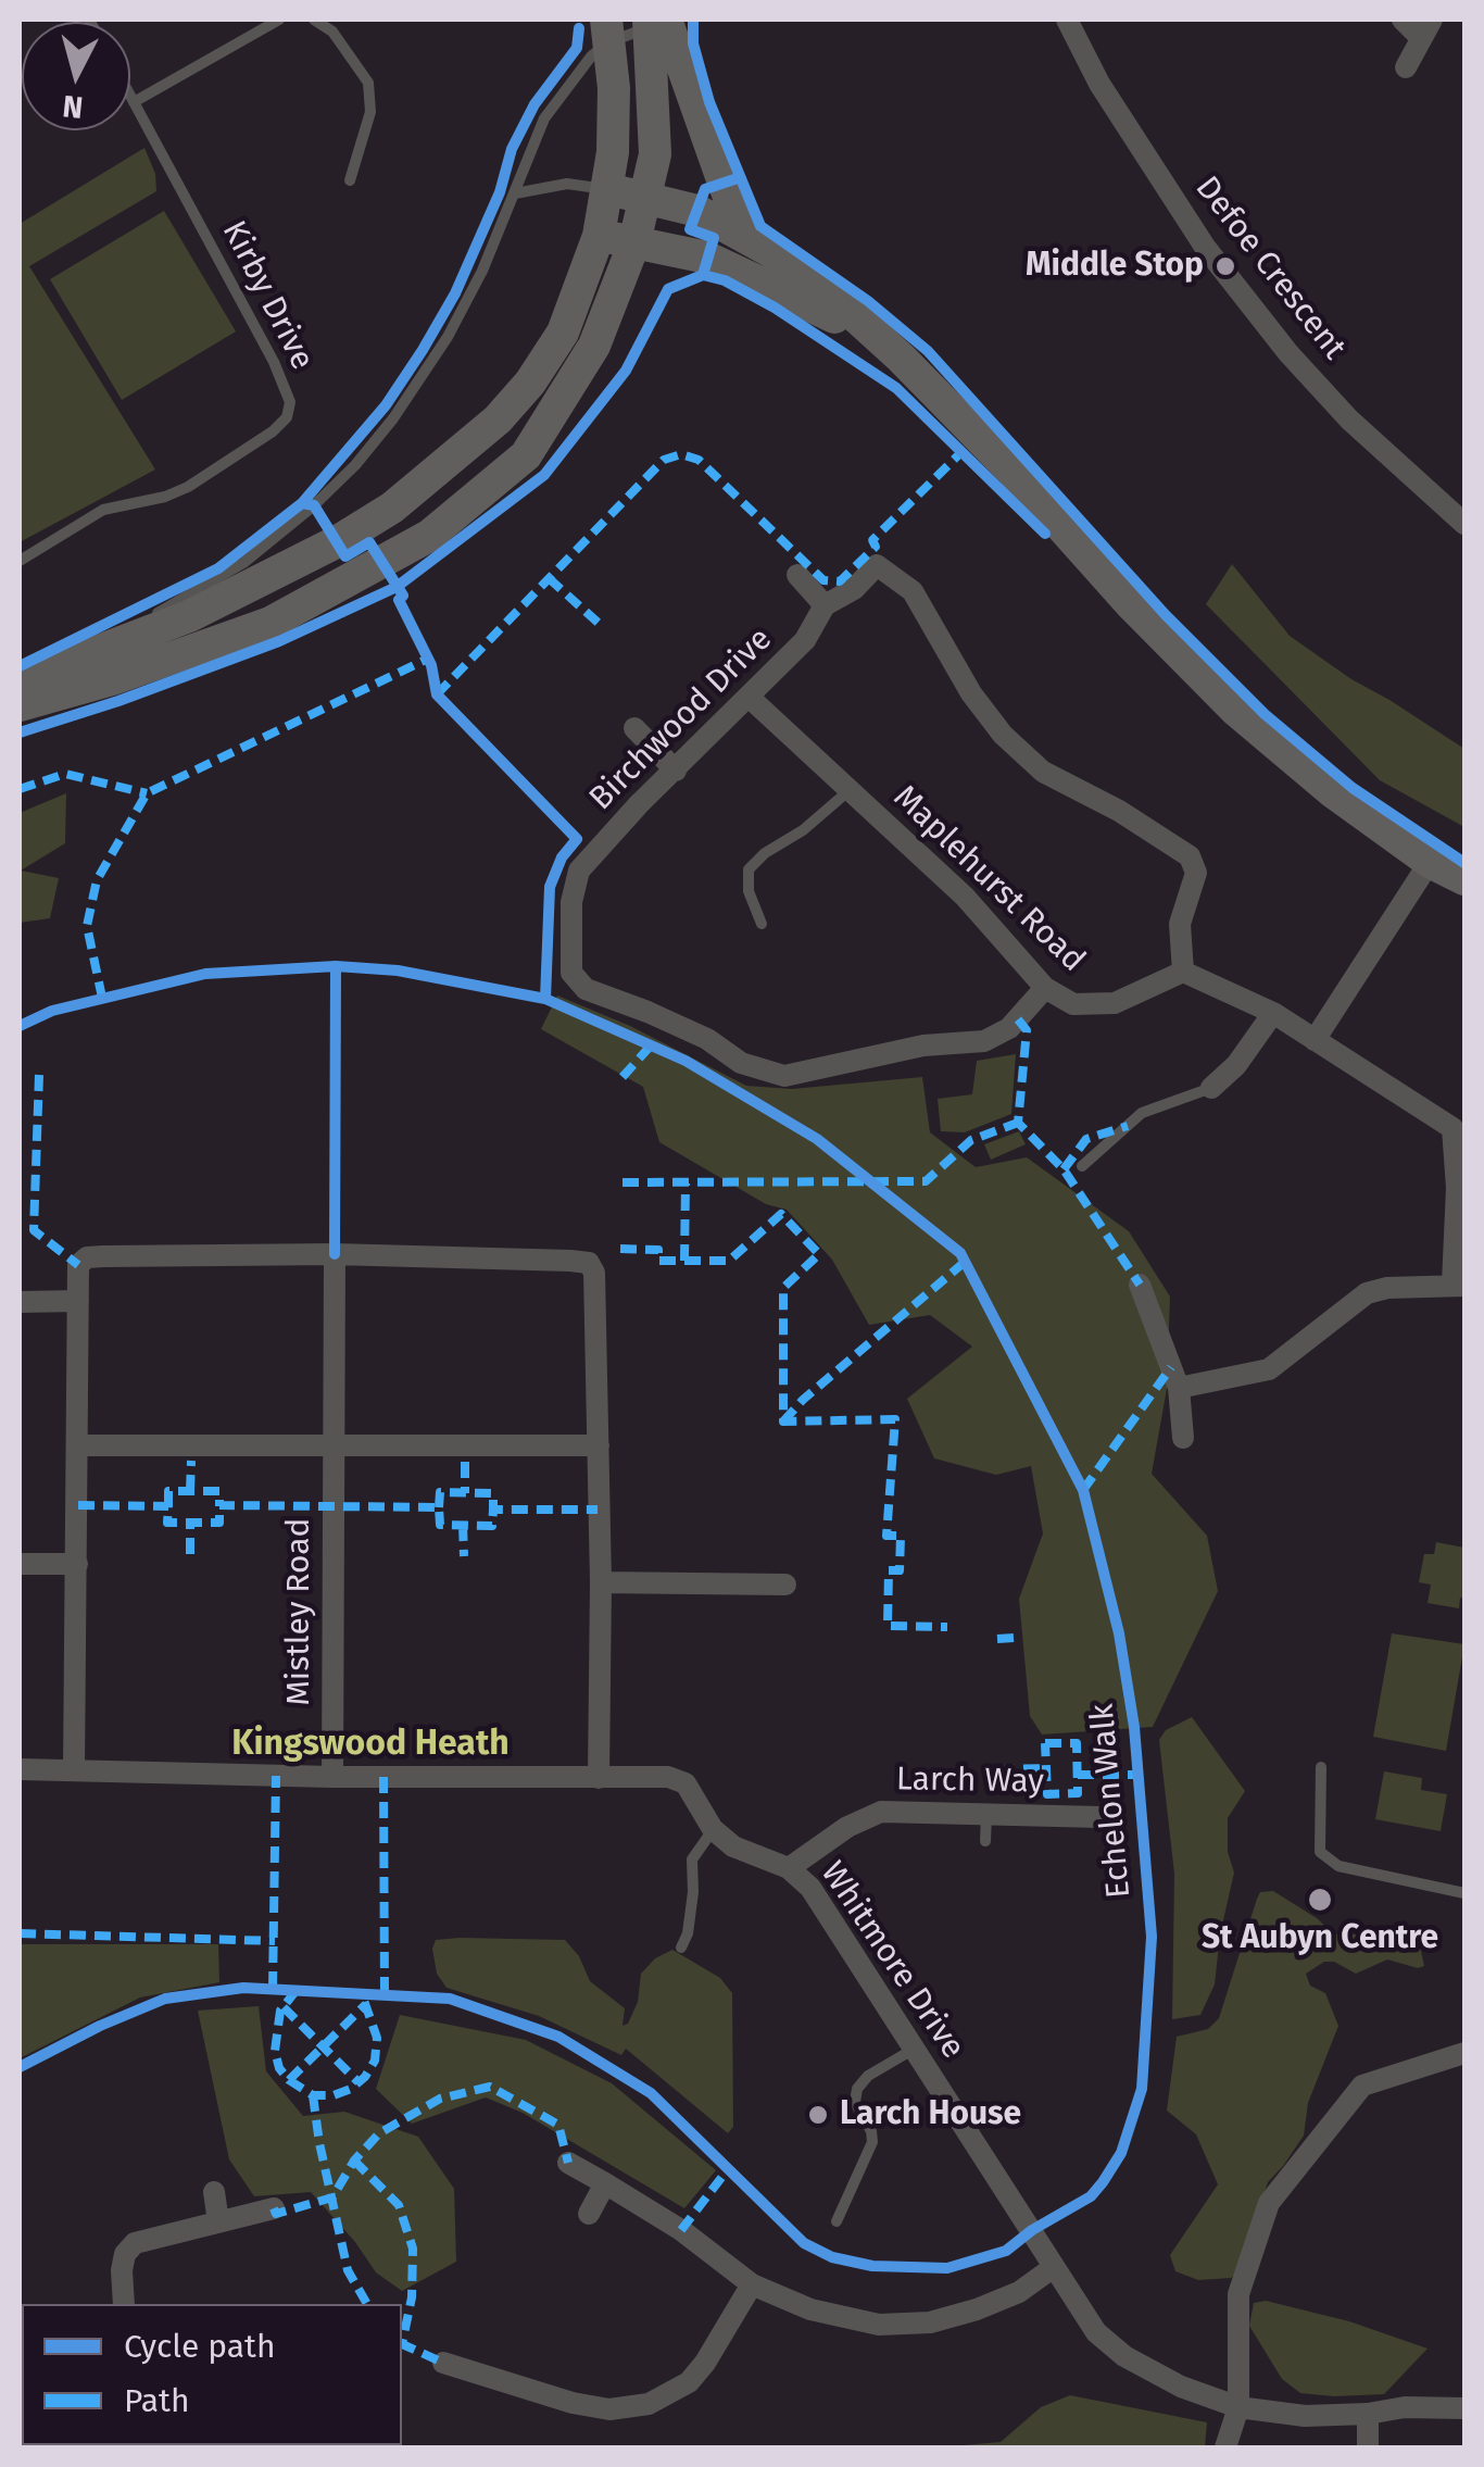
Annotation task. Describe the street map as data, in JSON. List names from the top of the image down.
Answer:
{
  "streets": {
    "street": [
      "Defoe Crescent",
      "Birchwood Drive",
      "Maplehurst Road",
      "Mistley Road",
      "Larch Way",
      "Whitmore Drive"
    ],
    "lane": ["Kirby Drive"],
    "cycle path": ["Echelon Walk"]
  },
  "crossings": [
    ["Birchwood Drive", "Maplehurst Road"],
    ["Mistley Road", "Whitmore Drive"],
    ["Larch Way", "Whitmore Drive"]
  ],
  "districts": ["Kingswood Heath"],
  "places": ["Middle Stop", "St Aubyn Centre", "Larch House"],
  "legend": ["Cycle path", "Path"],
  "north": "bottom"
}
